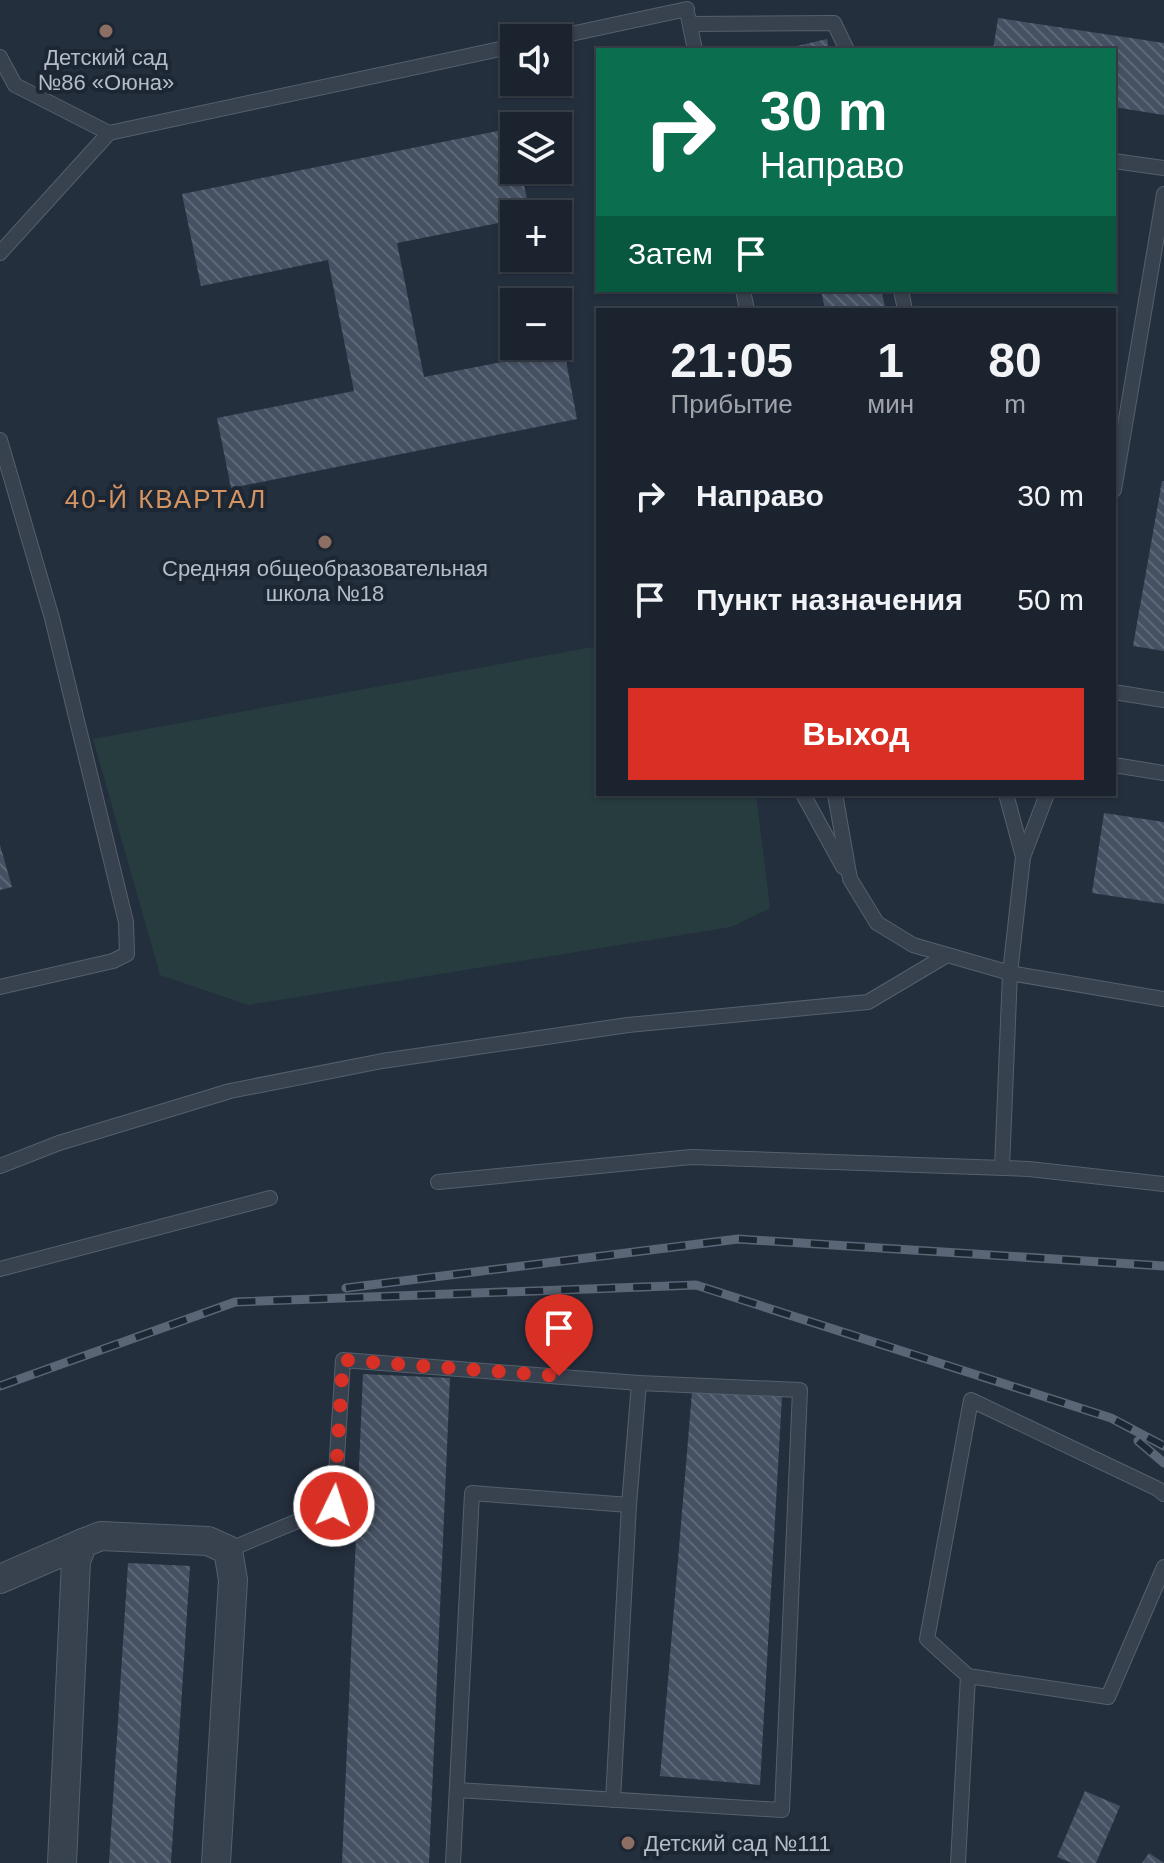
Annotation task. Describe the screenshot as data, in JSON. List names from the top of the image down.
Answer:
{
  "districts": ["40-Й КВАРТАЛ"],
  "places": ["Детский сад №86 «Оюна»", "Средняя общеобразовательная школа №18", "Детский сад №111"],
  "page": {
    "map_buttons": ["+", "−"],
    "turn": ["30 m", "Направо"],
    "then": "Затем",
    "eta": [
      "21:05",
      "Прибытие",
      "1",
      "мин",
      "80",
      "m"
    ],
    "list": [
      {
        "name": "Направо",
        "value": "30 m"
      },
      {
        "name": "Пункт назначения",
        "value": "50 m"
      }
    ],
    "buttons": "Выход"
  }
}
